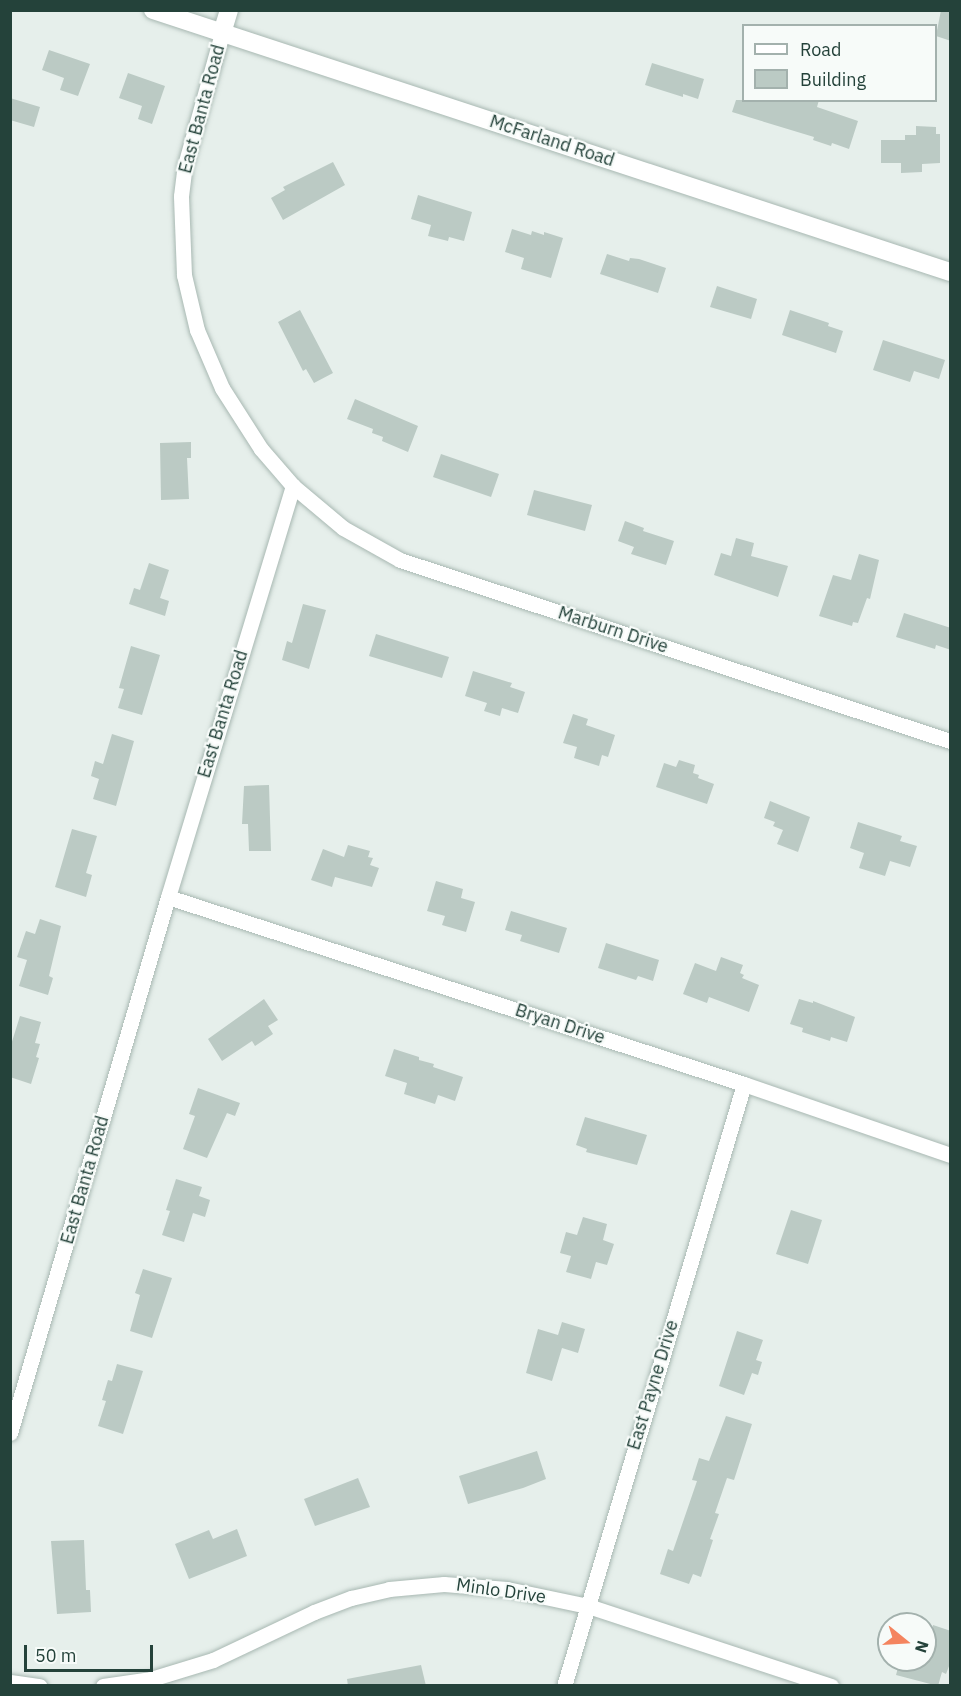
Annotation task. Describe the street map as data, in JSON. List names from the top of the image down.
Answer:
{
  "streets": {
    "street": [
      "East Banta Road",
      "McFarland Road",
      "Marburn Drive",
      "Bryan Drive",
      "East Payne Drive",
      "Minlo Drive"
    ]
  },
  "crossings": [
    ["East Banta Road", "McFarland Road"],
    ["East Banta Road", "Marburn Drive"],
    ["East Banta Road", "Bryan Drive"],
    ["Bryan Drive", "East Payne Drive"],
    ["East Payne Drive", "Minlo Drive"]
  ],
  "legend": ["Road", "Building"],
  "scale_bar": "50 m",
  "north": "right"
}
